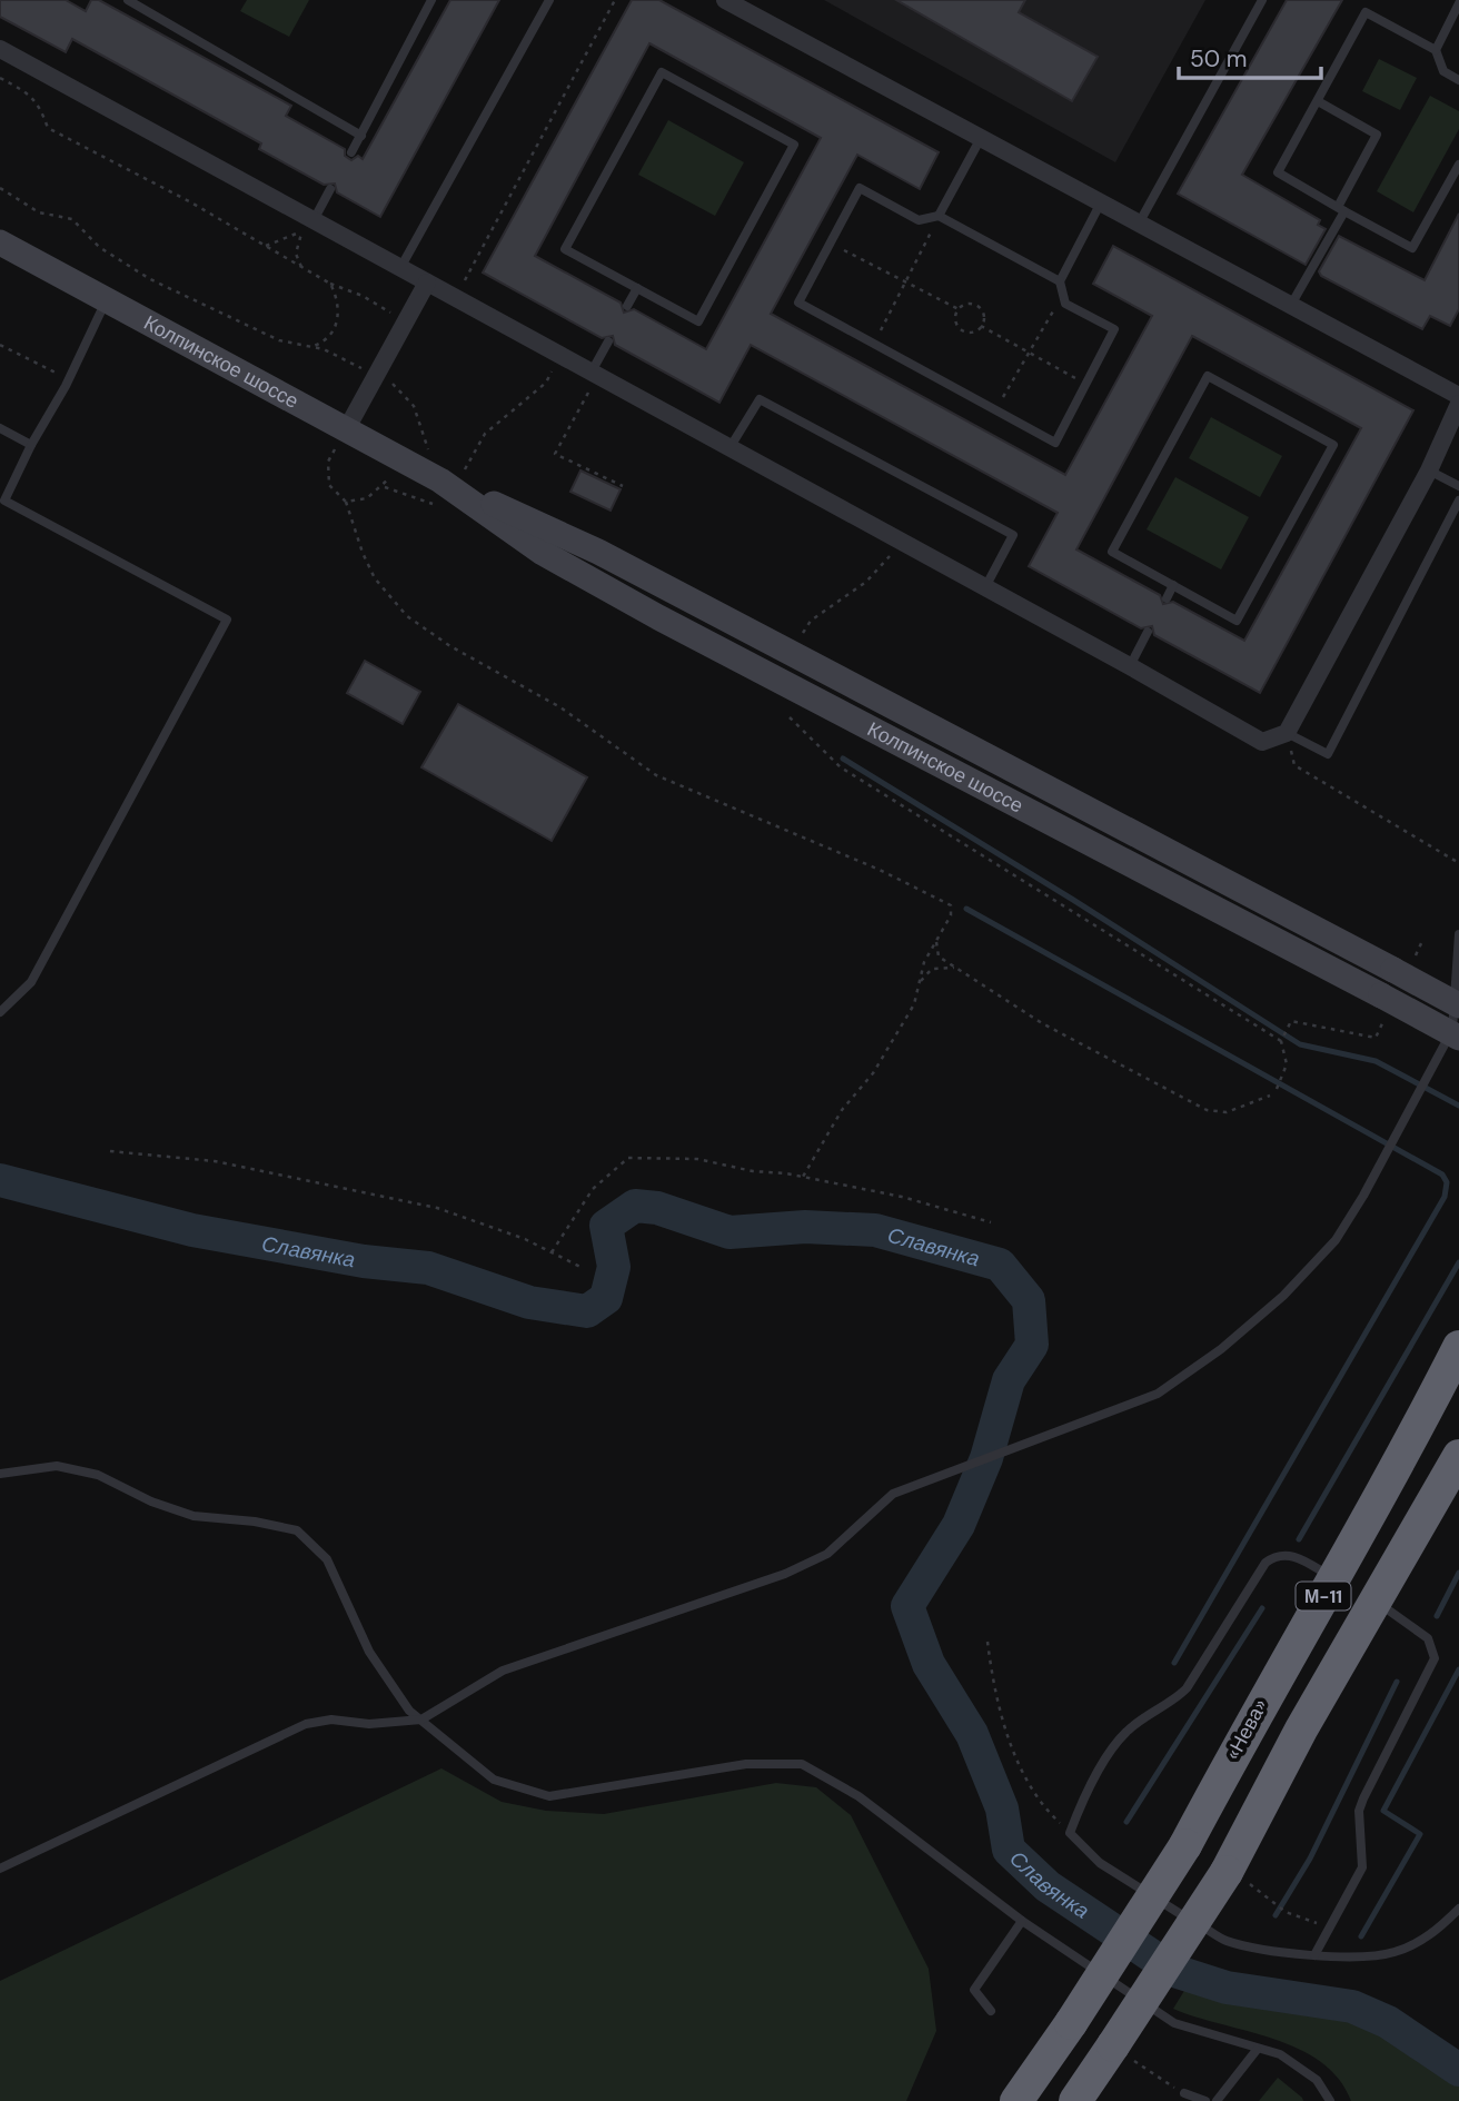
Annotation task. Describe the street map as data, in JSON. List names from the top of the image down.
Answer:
{
  "streets": {
    "highway": ["М-11", "«Нева»"],
    "main road": ["Колпинское шоссе"]
  },
  "water": ["Славянка"],
  "scale_bar": "50 m"
}
